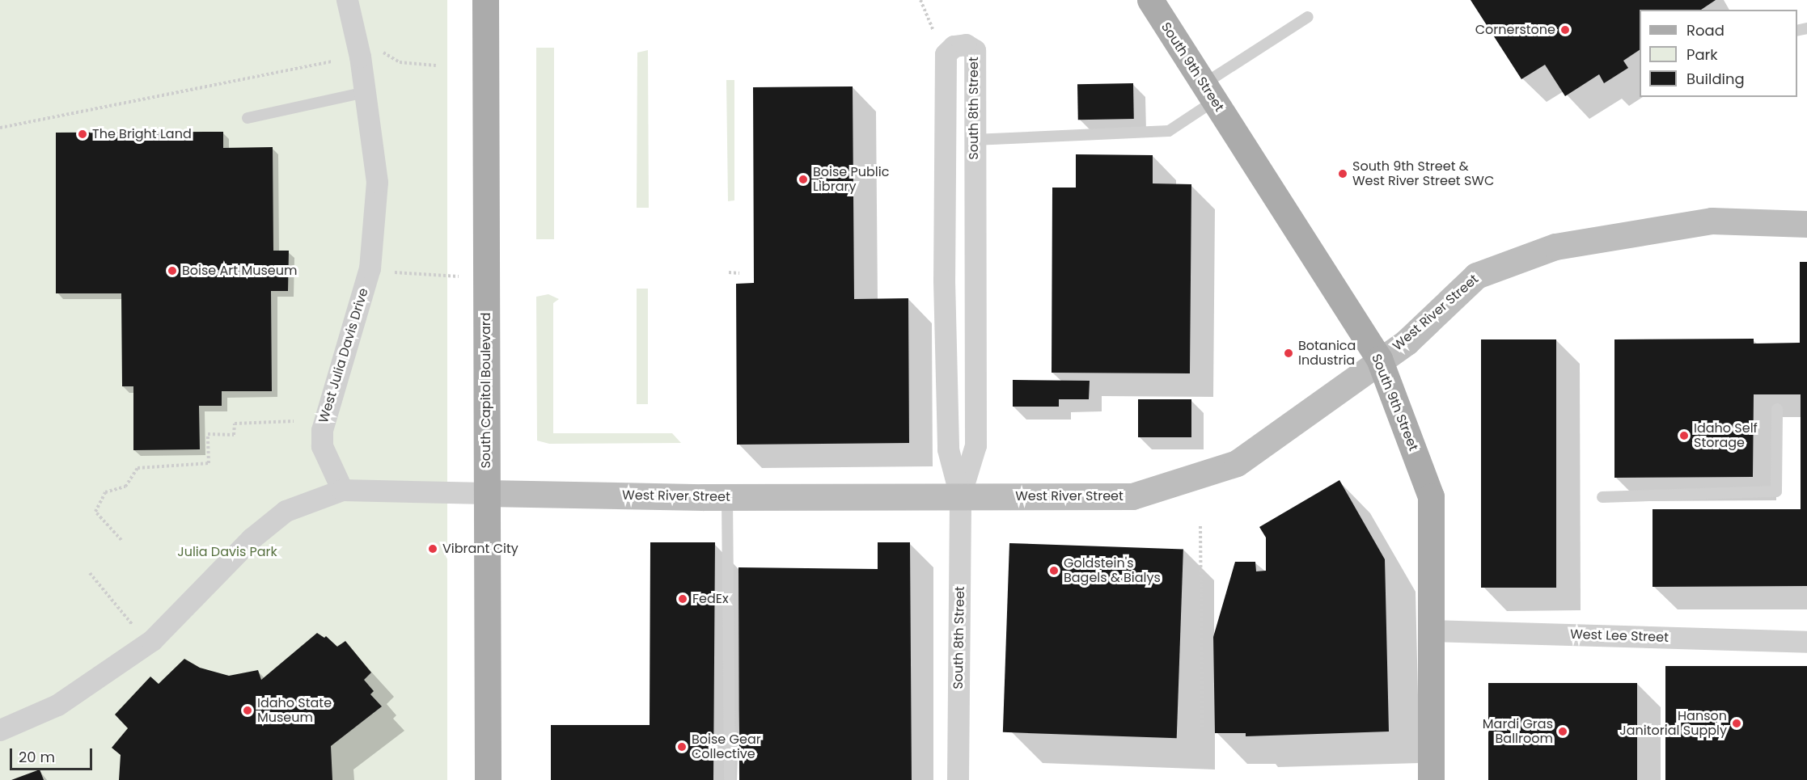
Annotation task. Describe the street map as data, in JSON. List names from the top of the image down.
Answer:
{
  "streets": {
    "main road": ["South 9th Street", "West River Street", "South Capitol Boulevard"],
    "street": ["South 8th Street", "West Julia Davis Drive", "West Lee Street"]
  },
  "crossings": [
    ["South 9th Street", "West River Street"],
    ["South 9th Street", "West Lee Street"],
    ["South 8th Street", "West River Street"],
    ["West River Street", "West Julia Davis Drive"],
    ["West River Street", "South Capitol Boulevard"]
  ],
  "parks": ["Julia Davis Park"],
  "places": [
    "Cornerstone",
    "The Bright Land",
    "South 9th Street & West River Street SWC",
    "Boise Public Library",
    "Boise Art Museum",
    "Botanica Industria",
    "Idaho Self Storage",
    "Vibrant City",
    "Goldstein's Bagels & Bialys",
    "FedEx",
    "Idaho State Museum",
    "Hanson Janitorial Supply",
    "Mardi Gras Ballroom",
    "Boise Gear Collective"
  ],
  "legend": ["Road", "Park", "Building"],
  "scale_bar": "20 m"
}
